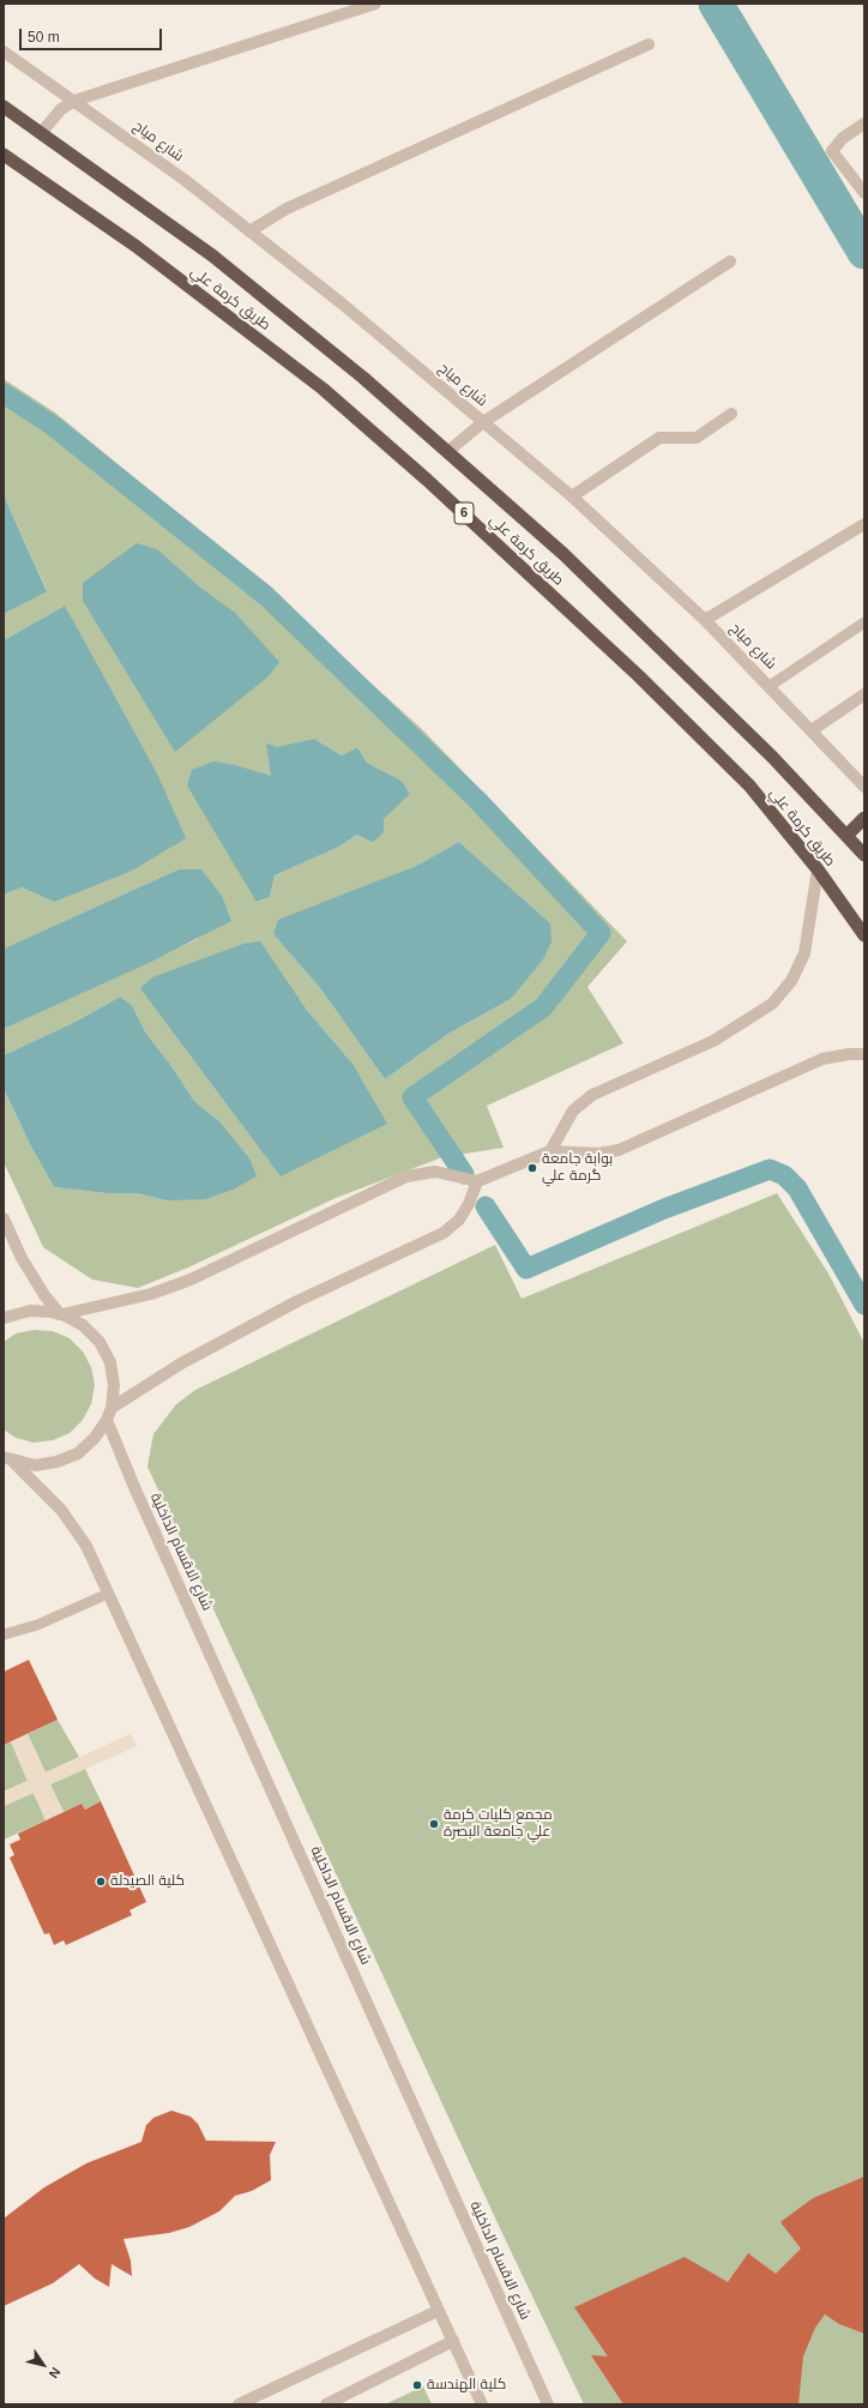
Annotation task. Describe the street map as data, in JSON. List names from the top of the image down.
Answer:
{
  "streets": {
    "highway": ["طريق كرمة علي", "6"],
    "street": ["شارع مياح", "شارع الاقسام الداخلية"]
  },
  "places": [
    "بوابة جامعة گرمة علي",
    "مجمع كليات كرمة علي جامعة البصرة",
    "كلية الصيدلة",
    "كلية الهندسة"
  ],
  "scale_bar": "50 m",
  "north": "bottom right"
}
